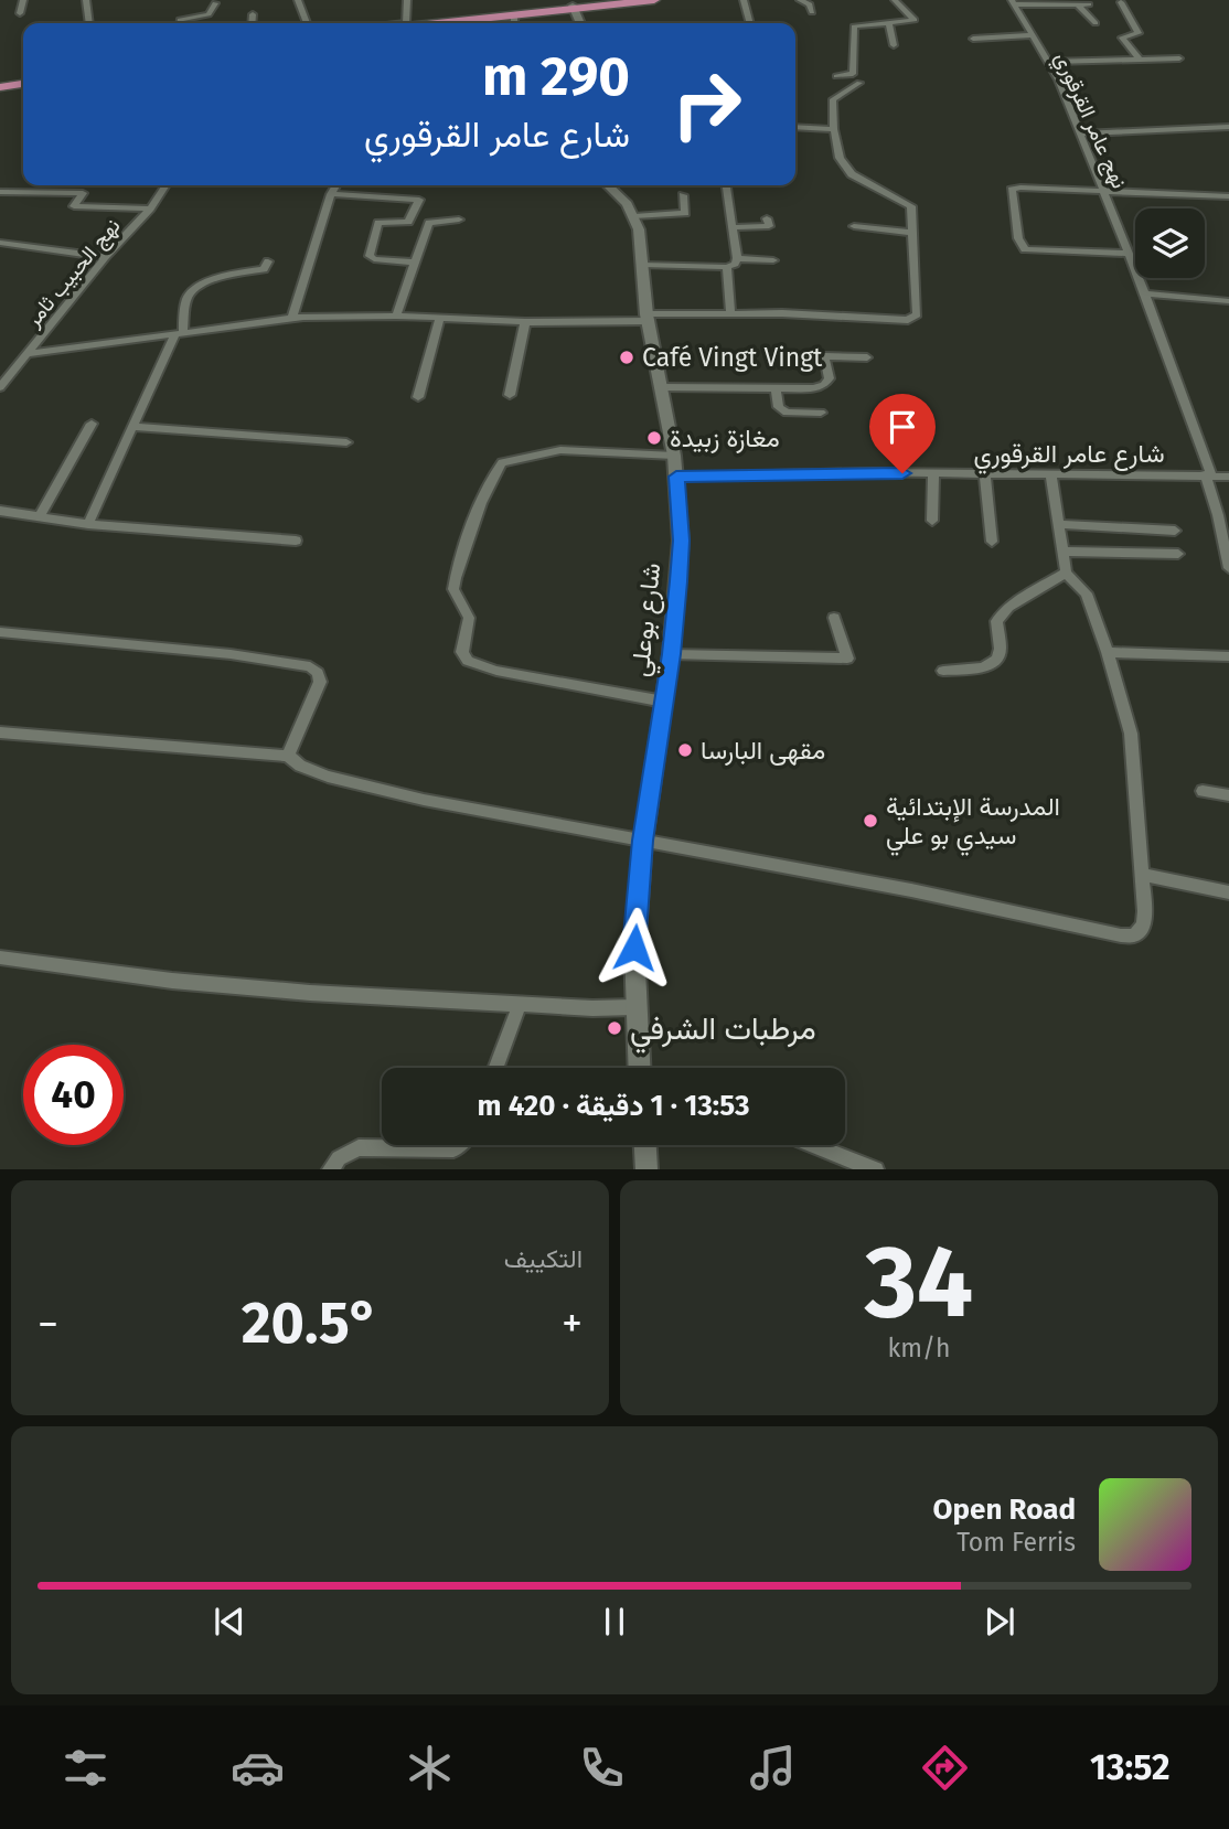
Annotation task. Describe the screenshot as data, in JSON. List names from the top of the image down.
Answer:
{
  "streets": {
    "street": [
      "نهج عامر القرقوري",
      "نهج الحبيب ثامر",
      "شارع عامر القرقوري",
      "شارع بوعلي"
    ]
  },
  "crossings": [
    ["نهج عامر القرقوري", "شارع عامر القرقوري"],
    ["شارع عامر القرقوري", "شارع بوعلي"]
  ],
  "places": [
    "Café Vingt Vingt",
    "مغازة زبيدة",
    "مقهى البارسا",
    "المدرسة الإبتدائية سيدي بو علي",
    "مرطبات الشرفي"
  ],
  "page": {
    "turn": ["290 m", "شارع عامر القرقوري"],
    "limit": "40",
    "trip": "13:53 · 1 دقيقة · 420 m",
    "tile": [
      ["34", "km/h"],
      "التكييف"
    ],
    "heat": ["−", "20.5°", "+"],
    "song": ["Open Road", "Tom Ferris"],
    "tabs": "13:52"
  }
}
